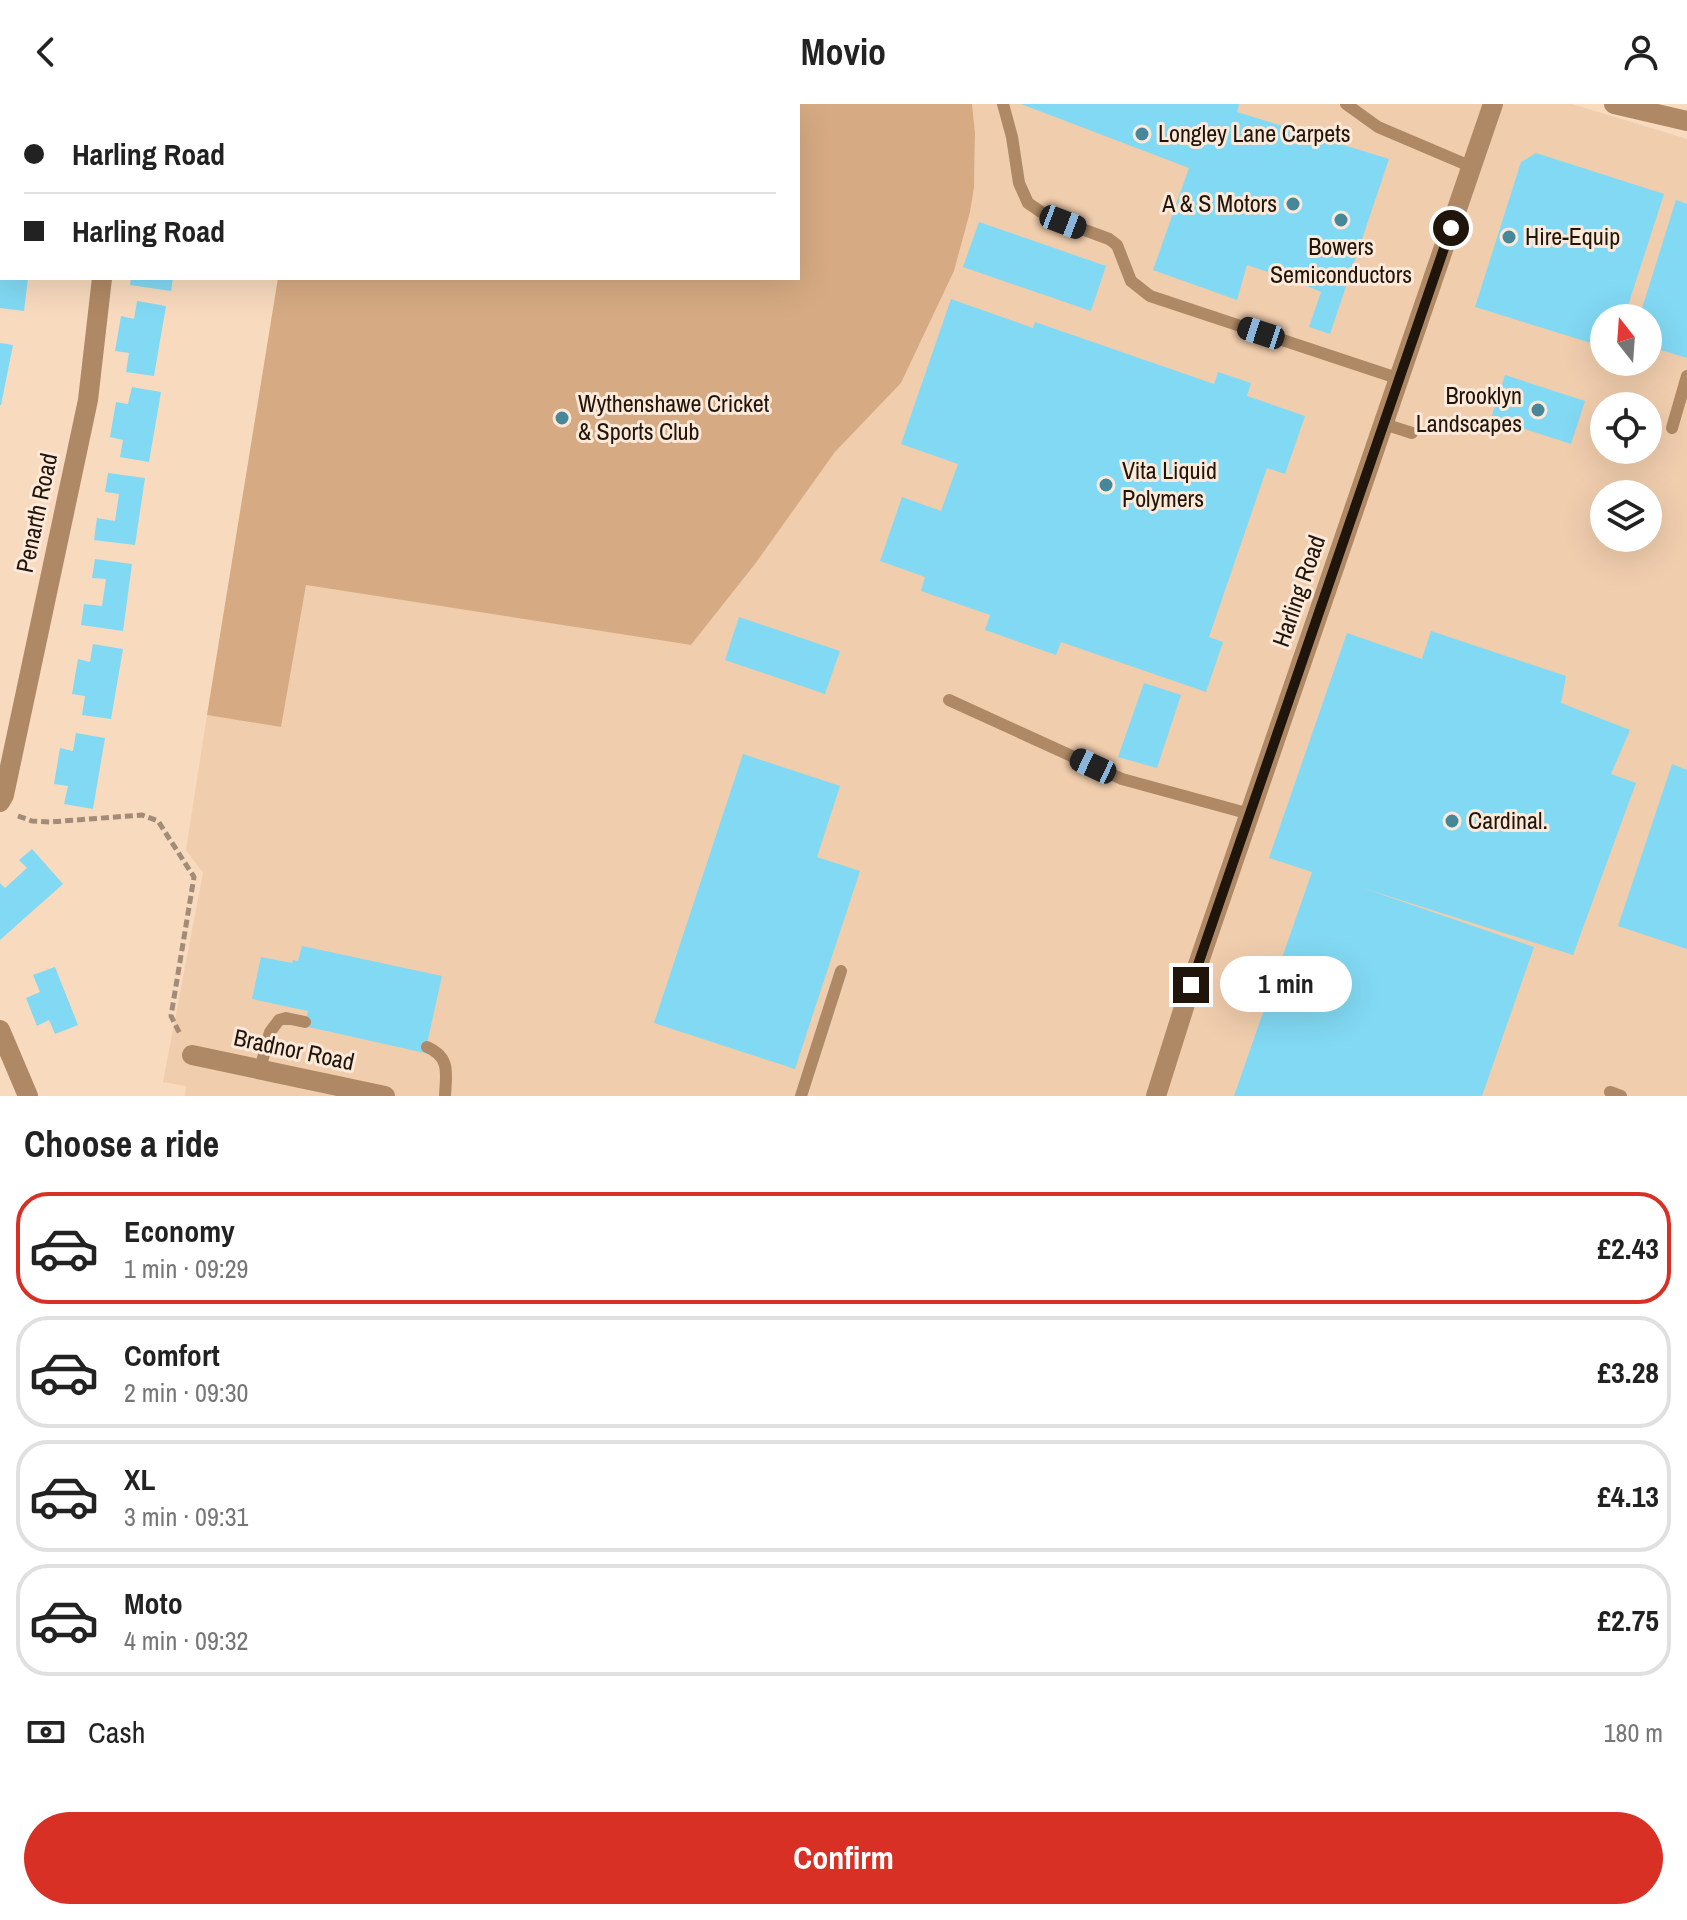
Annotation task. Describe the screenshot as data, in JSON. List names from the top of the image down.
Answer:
{
  "streets": {
    "street": ["Penarth Road", "Harling Road", "Bradnor Road"]
  },
  "places": [
    "Longley Lane Carpets",
    "A & S Motors",
    "Bowers Semiconductors",
    "Hire-Equip",
    "Brooklyn Landscapes",
    "Wythenshawe Cricket & Sports Club",
    "Vita Liquid Polymers",
    "Cardinal."
  ],
  "north": "top",
  "page": {
    "header": "Movio",
    "banner": ["Harling Road", "Harling Road"],
    "bubble": "1 min",
    "heading": "Choose a ride",
    "list": [
      {
        "name": "Economy",
        "note": "1 min · 09:29",
        "value": "£2.43"
      },
      {
        "name": "Comfort",
        "note": "2 min · 09:30",
        "value": "£3.28"
      },
      {
        "name": "XL",
        "note": "3 min · 09:31",
        "value": "£4.13"
      },
      {
        "name": "Moto",
        "note": "4 min · 09:32",
        "value": "£2.75"
      }
    ],
    "pay": ["Cash", "180 m"],
    "buttons": "Confirm"
  }
}
